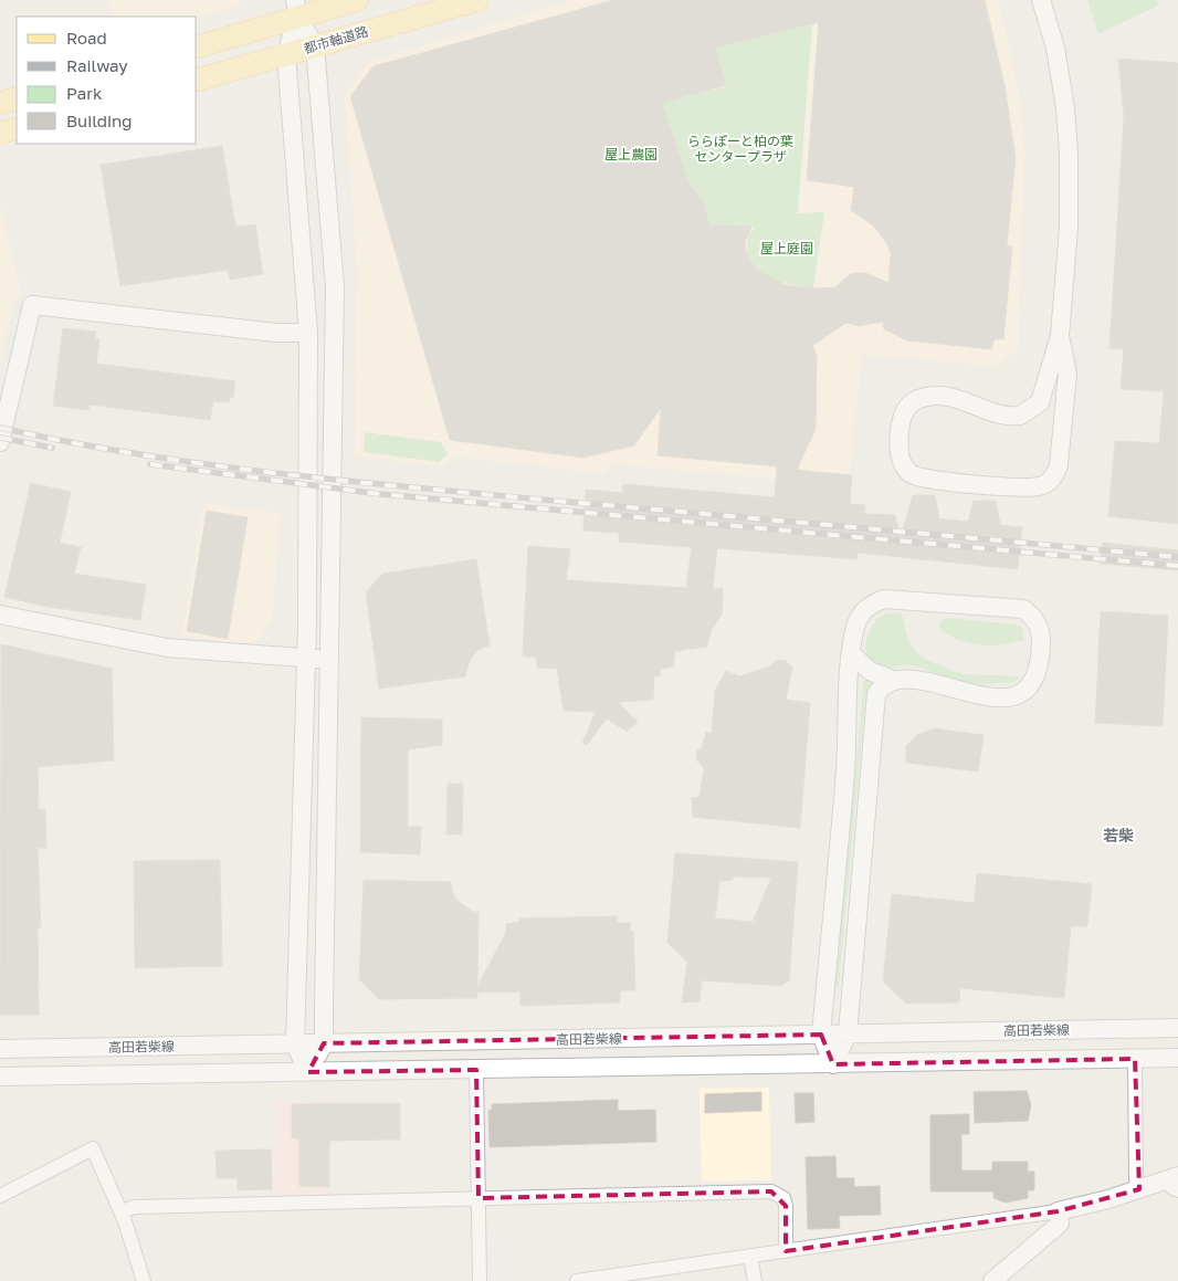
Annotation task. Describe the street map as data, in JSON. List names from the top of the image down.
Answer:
{
  "streets": {
    "main road": ["都市軸道路"],
    "street": ["高田若柴線"]
  },
  "districts": ["若柴"],
  "parks": ["ららぽーと柏の葉 センタープラザ", "屋上農園", "屋上庭園"],
  "legend": [
    "Road",
    "Railway",
    "Park",
    "Building"
  ]
}
